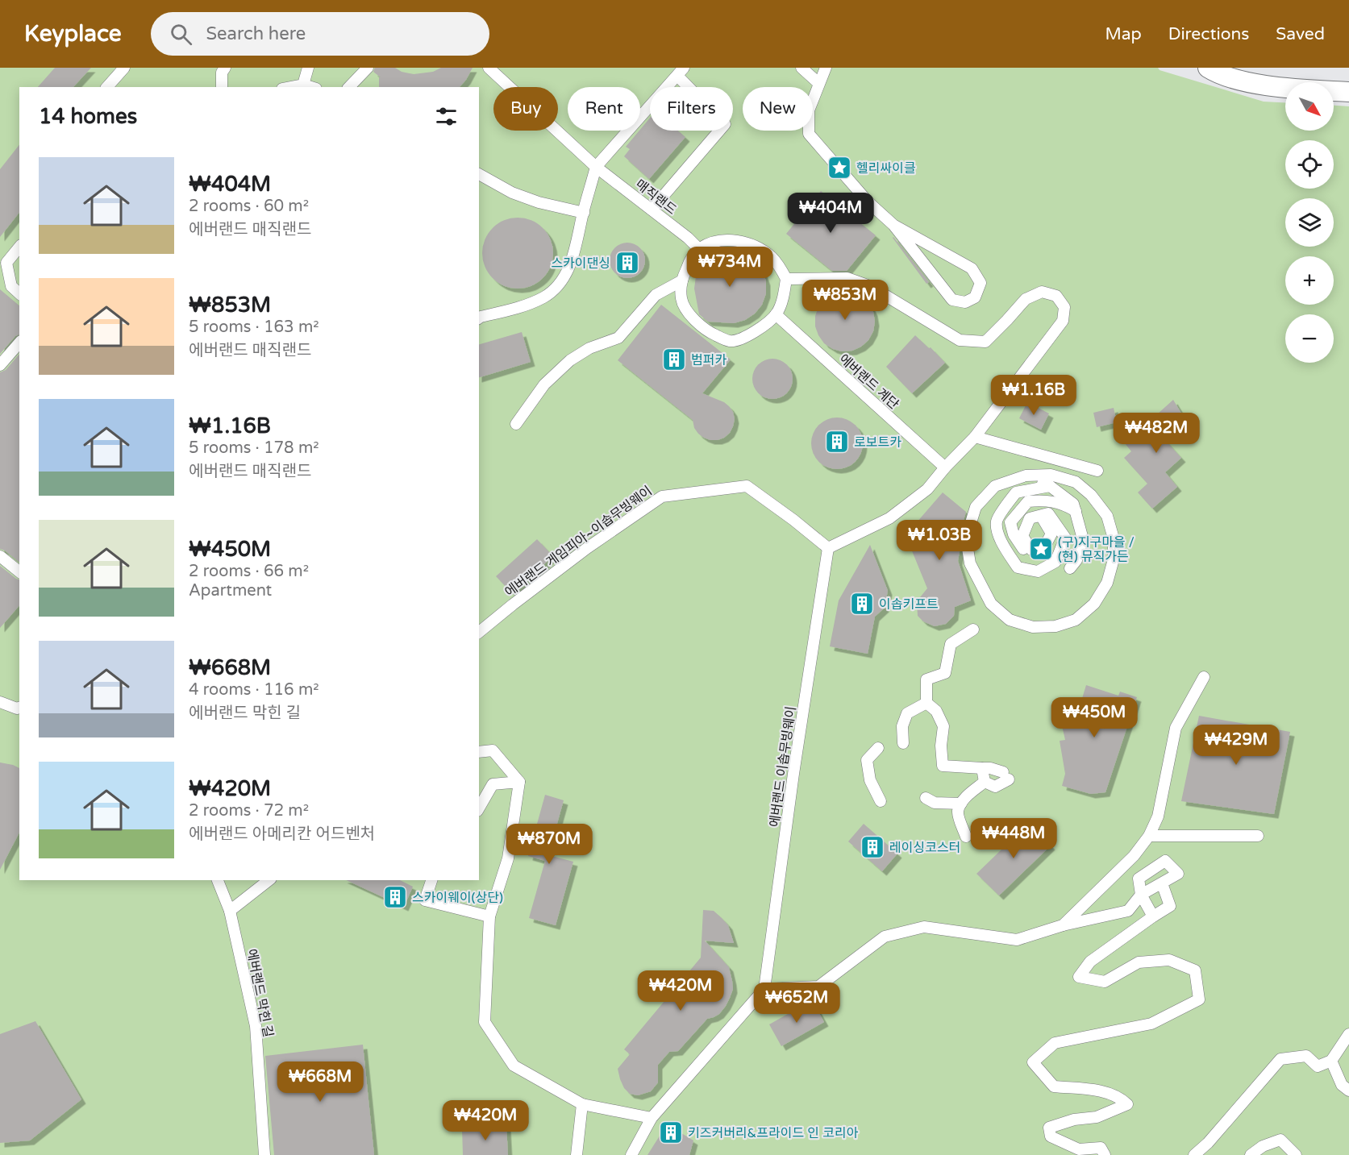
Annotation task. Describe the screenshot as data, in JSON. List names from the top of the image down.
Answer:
{
  "streets": {
    "street": [
      "매직랜드",
      "에버랜드 계단",
      "에버랜드 게임피아~이솝무빙웨이",
      "에버랜드 이솝무빙웨이",
      "에버랜드 막힌 길"
    ]
  },
  "crossings": [
    ["매직랜드", "에버랜드 계단"],
    ["에버랜드 게임피아~이솝무빙웨이", "에버랜드 이솝무빙웨이"]
  ],
  "places": {
    "place": ["헬리싸이클", "(구)지구마을 / (현) 뮤직가든"],
    "building": [
      "스카이댄싱",
      "범퍼카",
      "로보트카",
      "이솝키프트",
      "레이싱코스터",
      "스카이웨이(상단)",
      "키즈커버리&프라이드 인 코리아"
    ]
  },
  "north": "bottom right",
  "page": {
    "header": "Keyplace",
    "search": "Search here",
    "nav": ["Map", "Directions", "Saved"],
    "map_buttons": ["+", "−"],
    "chip": [
      "Buy",
      "Rent",
      "Filters",
      "New"
    ],
    "heading": "14 homes",
    "list": [
      {
        "name": "₩404M",
        "note": "2 rooms · 60 m² · 에버랜드 매직랜드"
      },
      {
        "name": "₩853M",
        "note": "5 rooms · 163 m² · 에버랜드 매직랜드"
      },
      {
        "name": "₩1.16B",
        "note": "5 rooms · 178 m² · 에버랜드 매직랜드"
      },
      {
        "name": "₩450M",
        "note": "2 rooms · 66 m² · Apartment"
      },
      {
        "name": "₩668M",
        "note": "4 rooms · 116 m² · 에버랜드 막힌 길"
      },
      {
        "name": "₩420M",
        "note": "2 rooms · 72 m² · 에버랜드 아메리칸 어드벤처"
      }
    ],
    "price": [
      "₩404M",
      "₩734M",
      "₩853M",
      "₩1.16B",
      "₩482M",
      "₩1.03B",
      "₩450M",
      "₩429M",
      "₩448M",
      "₩870M",
      "₩420M",
      "₩652M",
      "₩668M",
      "₩420M"
    ]
  }
}
